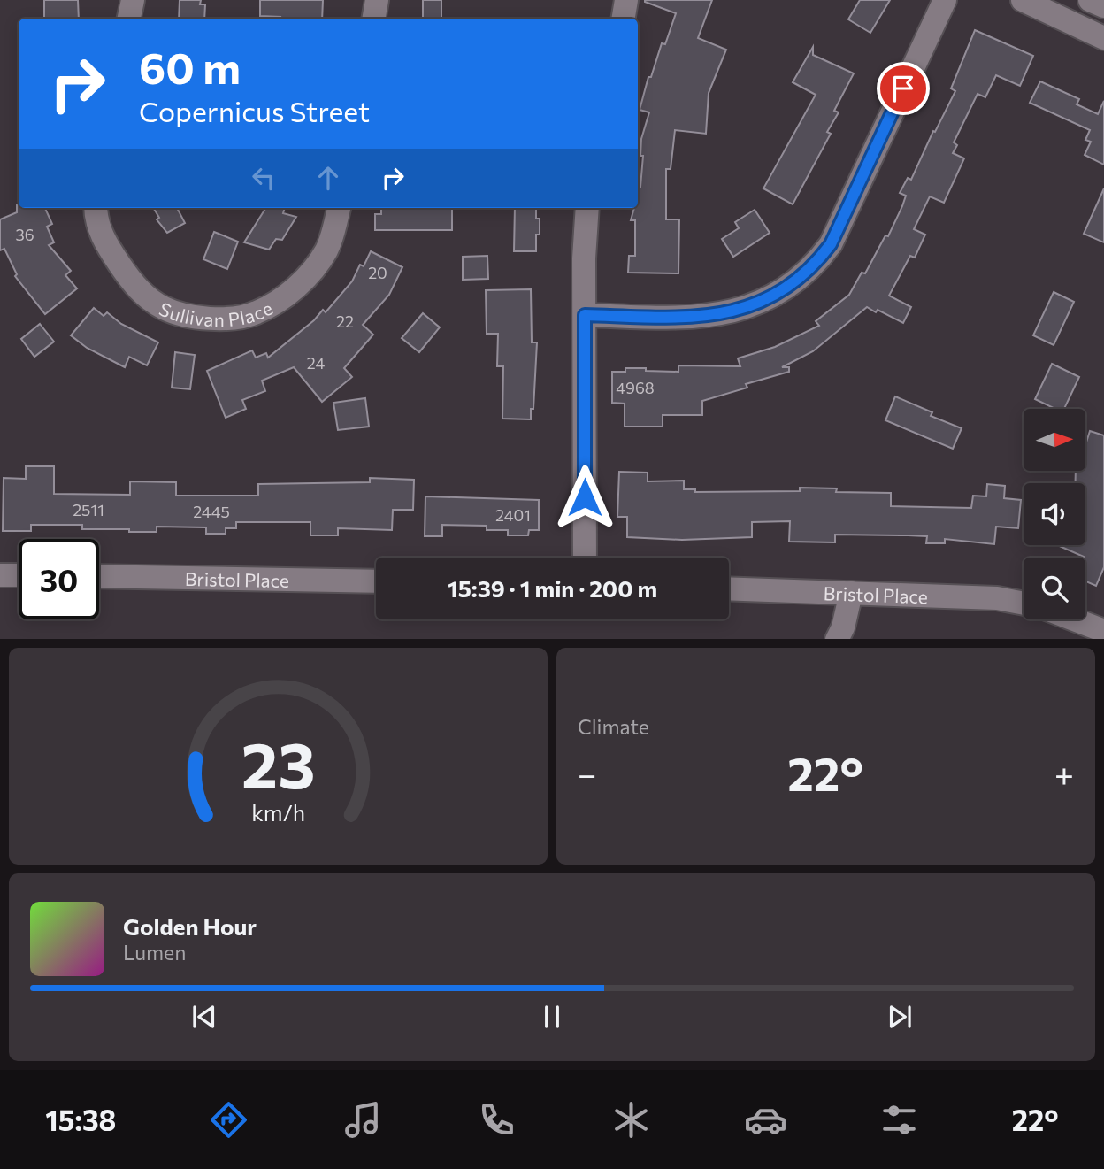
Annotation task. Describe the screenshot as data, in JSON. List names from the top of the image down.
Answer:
{
  "streets": {
    "street": ["Sullivan Place", "Bristol Place"]
  },
  "house_numbers": [
    "36",
    "20",
    "22",
    "24",
    "4968",
    "2511",
    "2445",
    "2401"
  ],
  "north": "right",
  "page": {
    "turn": ["60 m", "Copernicus Street"],
    "limit": "30",
    "trip": "15:39 · 1 min · 200 m",
    "tile": "Climate",
    "heat": ["−", "22°", "+"],
    "song": ["Golden Hour", "Lumen"],
    "tabs": ["15:38", "22°"],
    "gauge": ["23", "km/h"]
  }
}
